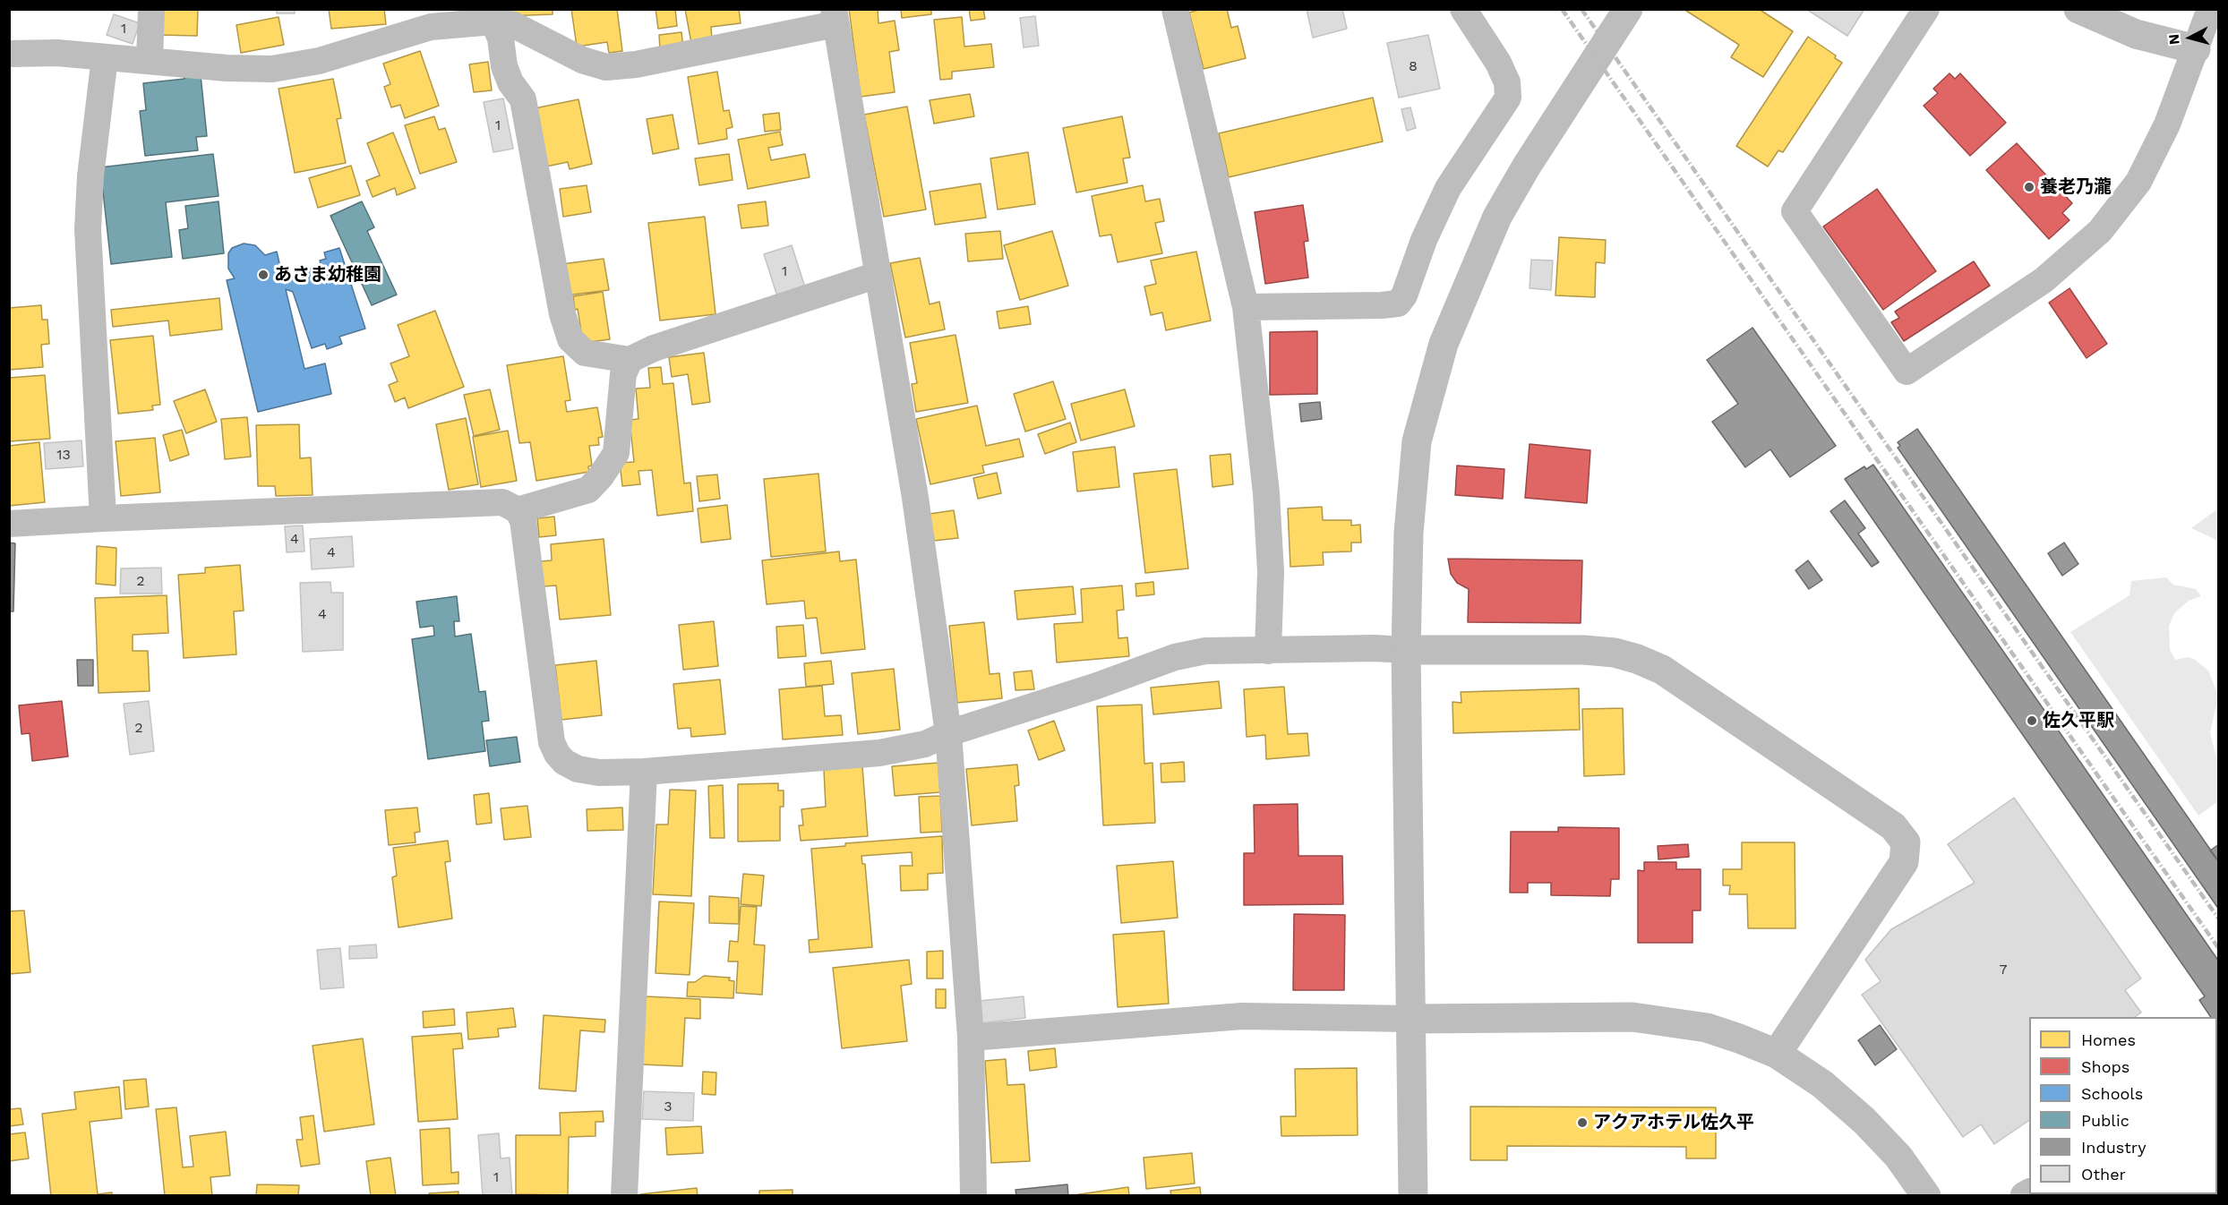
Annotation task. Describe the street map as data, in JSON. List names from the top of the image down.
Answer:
{
  "places": [
    "養老乃瀧",
    "あさま幼稚園",
    "佐久平駅",
    "アクアホテル佐久平"
  ],
  "house_numbers": [
    "1",
    "8",
    "1",
    "1",
    "13",
    "4",
    "4",
    "2",
    "4",
    "2",
    "7",
    "3",
    "1"
  ],
  "legend": [
    "Homes",
    "Shops",
    "Schools",
    "Public",
    "Industry",
    "Other"
  ],
  "north": "left"
}
